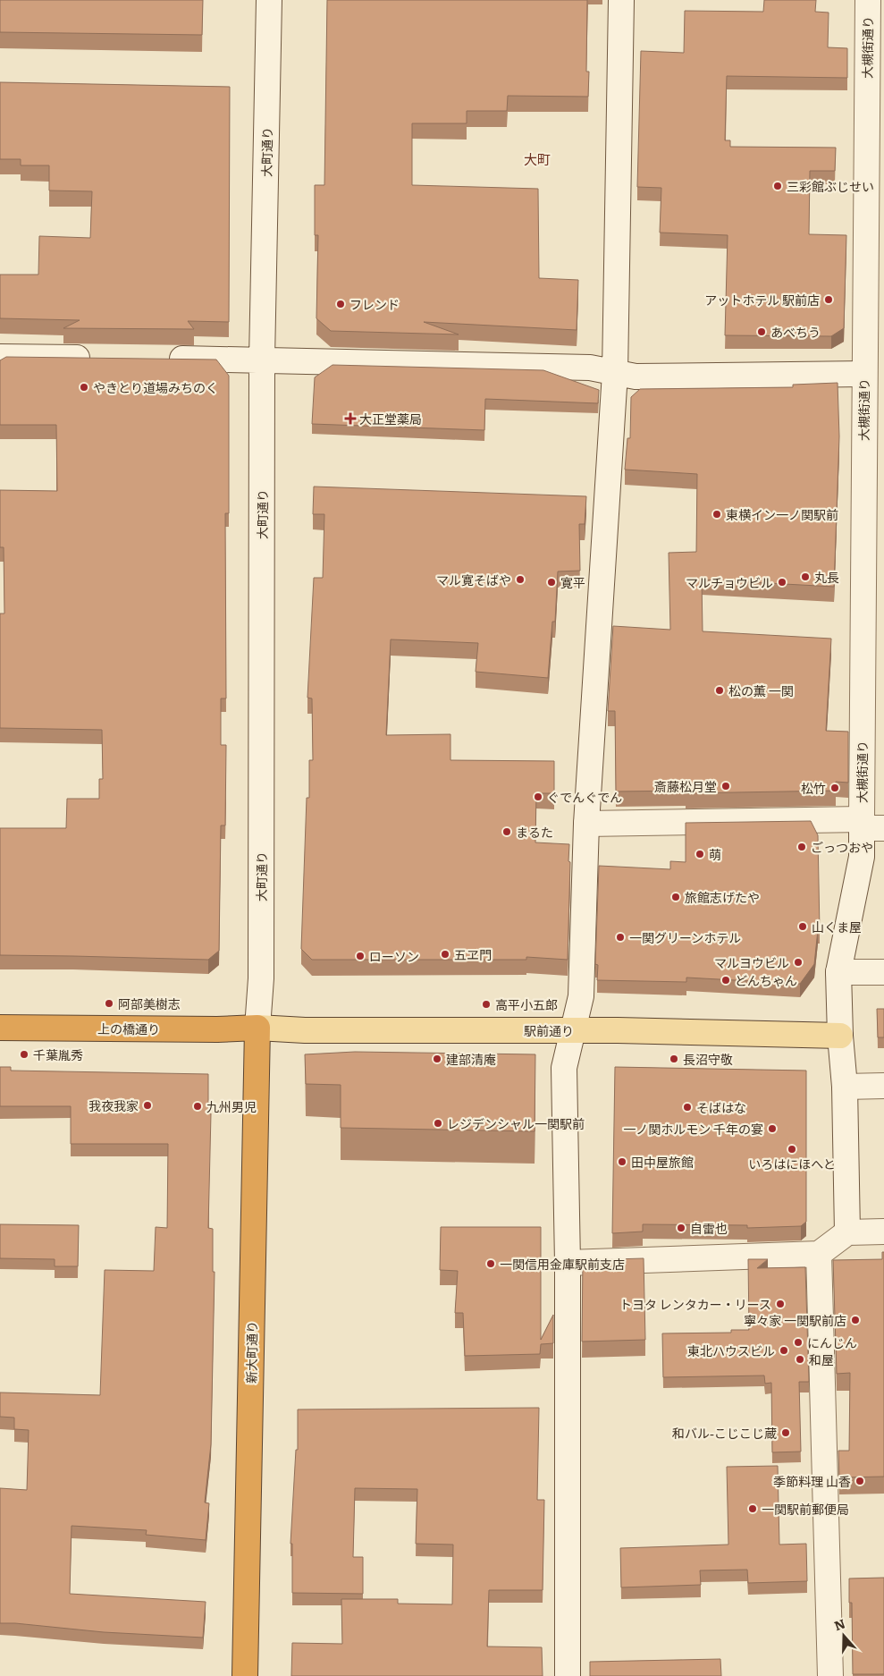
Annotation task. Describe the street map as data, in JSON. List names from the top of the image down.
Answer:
{
  "streets": {
    "highway": ["上の橋通り", "新大町通り"],
    "main road": ["駅前通り"],
    "street": ["大槻街通り", "大町通り"]
  },
  "crossings": [
    ["大槻街通り", "駅前通り"],
    ["大町通り", "上の橋通り"],
    ["大町通り", "駅前通り"],
    ["大町通り", "新大町通り"],
    ["上の橋通り", "駅前通り"],
    ["上の橋通り", "新大町通り"],
    ["駅前通り", "新大町通り"]
  ],
  "districts": ["大町"],
  "places": {
    "other": [
      "三彩館ぶじせい",
      "アットホテル 駅前店",
      "フレンド",
      "あべちう",
      "やきとり道場みちのく",
      "東横イン一ノ関駅前",
      "丸長",
      "マル寛そばや",
      "寛平",
      "マルチョウビル",
      "松の薫 一関",
      "斎藤松月堂",
      "松竹",
      "ぐでんぐでん",
      "まるた",
      "ごっつおや",
      "萌",
      "旅館志げたや",
      "山くま屋",
      "一関グリーンホテル",
      "五ヱ門",
      "ローソン",
      "マルヨウビル",
      "どんちゃん",
      "阿部美樹志",
      "高平小五郎",
      "千葉胤秀",
      "建部清庵",
      "長沼守敬",
      "我夜我家",
      "九州男児",
      "そばはな",
      "レジデンシャル一関駅前",
      "一ノ関ホルモン 千年の宴",
      "いろはにほへと",
      "田中屋旅館",
      "自雷也",
      "一関信用金庫駅前支店",
      "トヨタ レンタカー・リース",
      "寧々家 一関駅前店",
      "にんじん",
      "東北ハウスビル",
      "和屋",
      "和バル-こじこじ蔵",
      "季節料理 山香",
      "一関駅前郵便局"
    ],
    "health": ["大正堂薬局"]
  },
  "north": "top"
}
